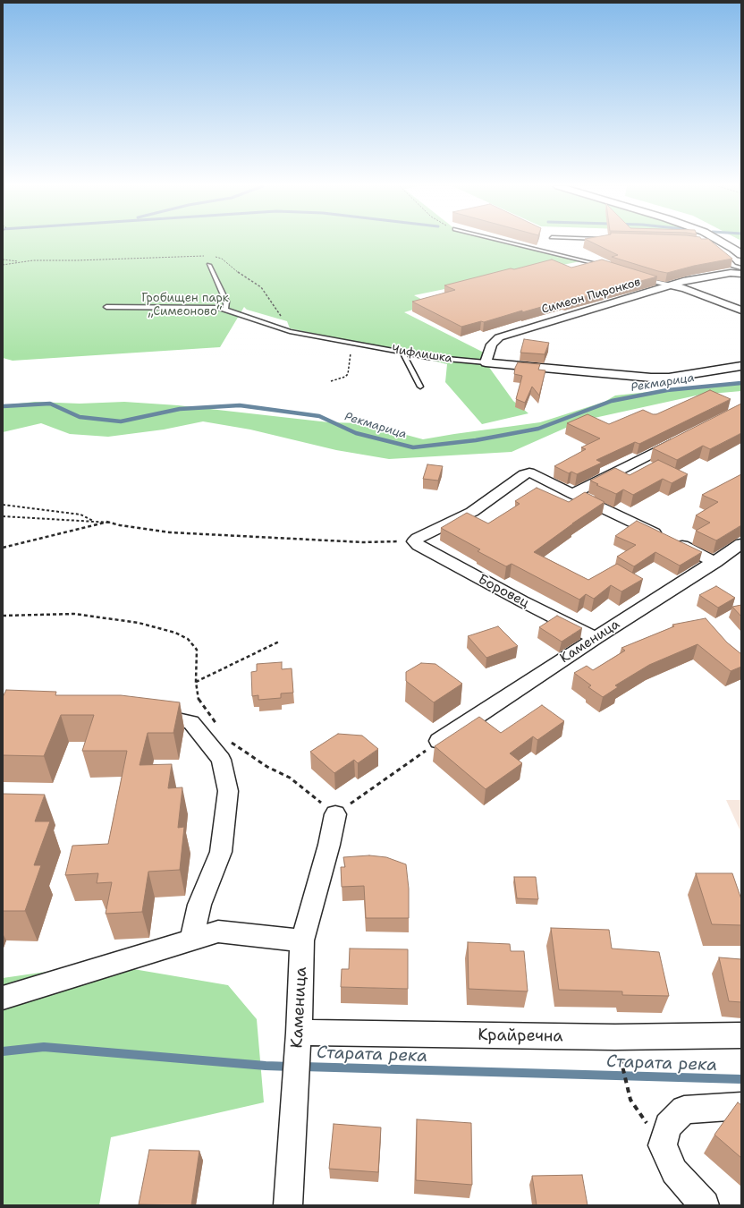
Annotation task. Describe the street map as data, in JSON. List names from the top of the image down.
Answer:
{
  "streets": {
    "street": [
      "Симеон Пиронков",
      "Чифлишка",
      "Боровец",
      "Каменица",
      "Крайречна"
    ]
  },
  "crossings": [
    ["Симеон Пиронков", "Чифлишка"],
    ["Боровец", "Каменица"],
    ["Каменица", "Крайречна"]
  ],
  "water": ["Рекмарица", "Старата река"],
  "parks": ["Гробищен парк „Симеоново“"]
}
